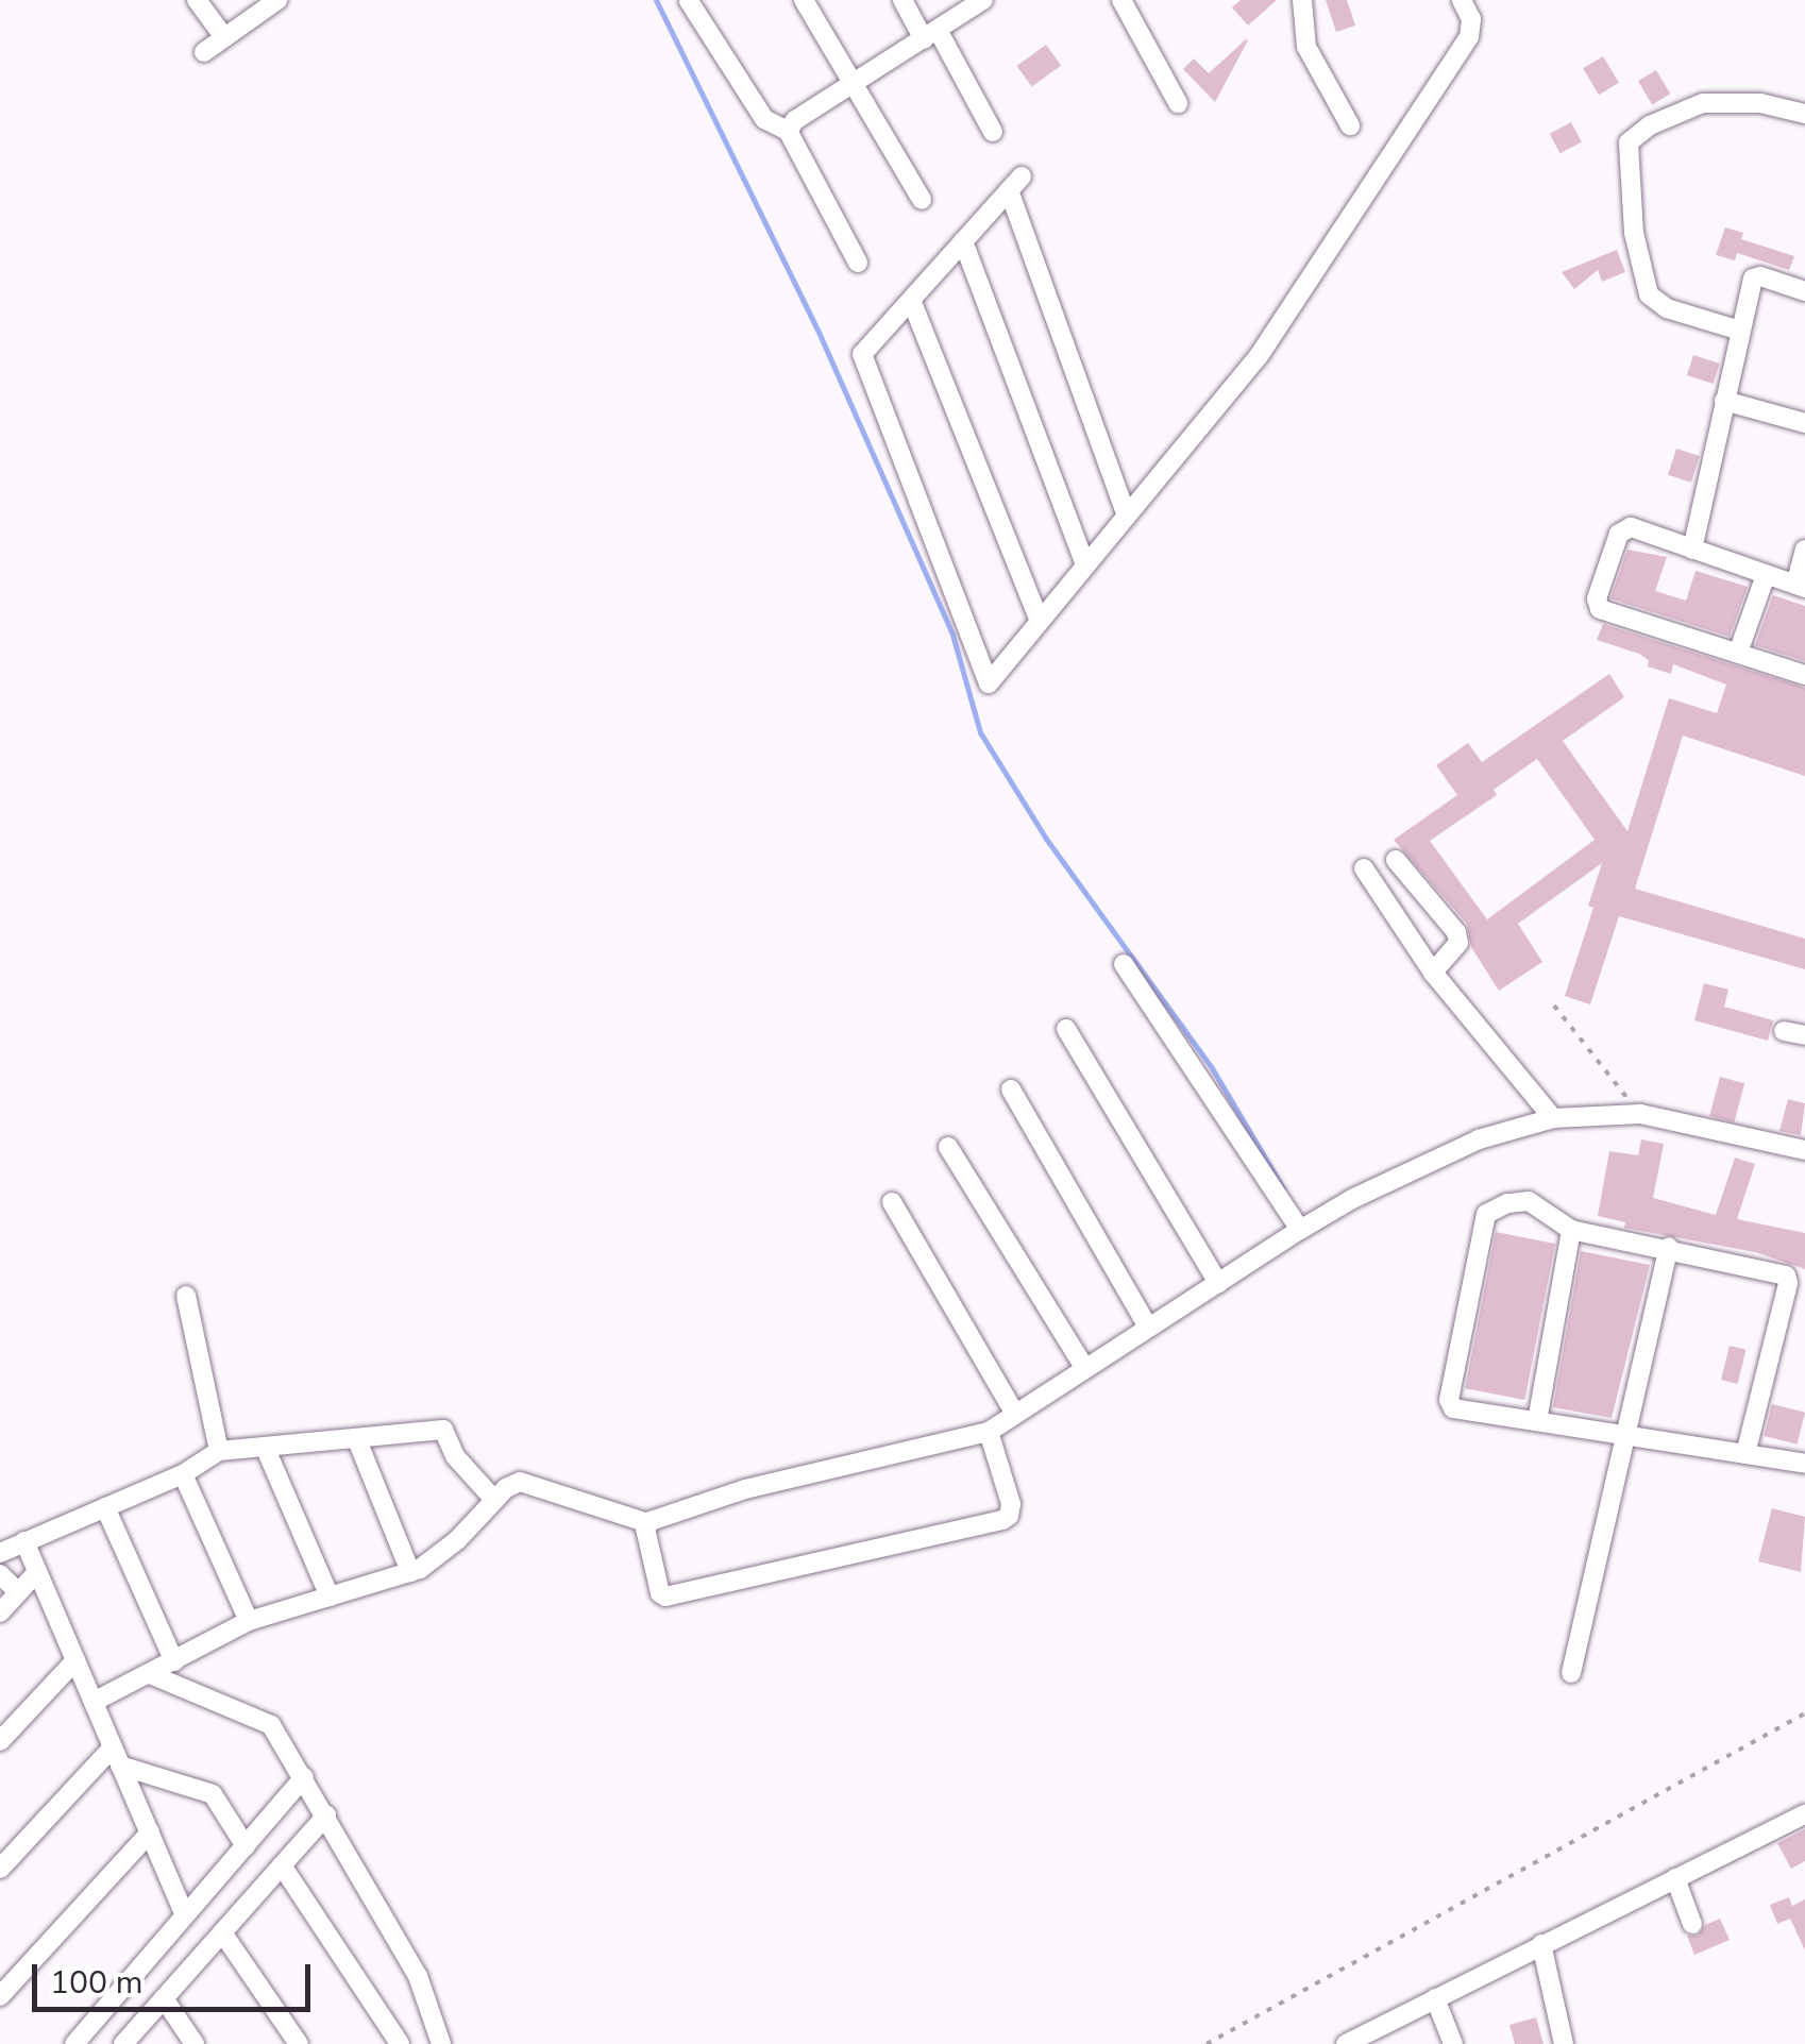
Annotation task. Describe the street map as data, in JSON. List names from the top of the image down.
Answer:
{
  "scale_bar": "100 m"
}
